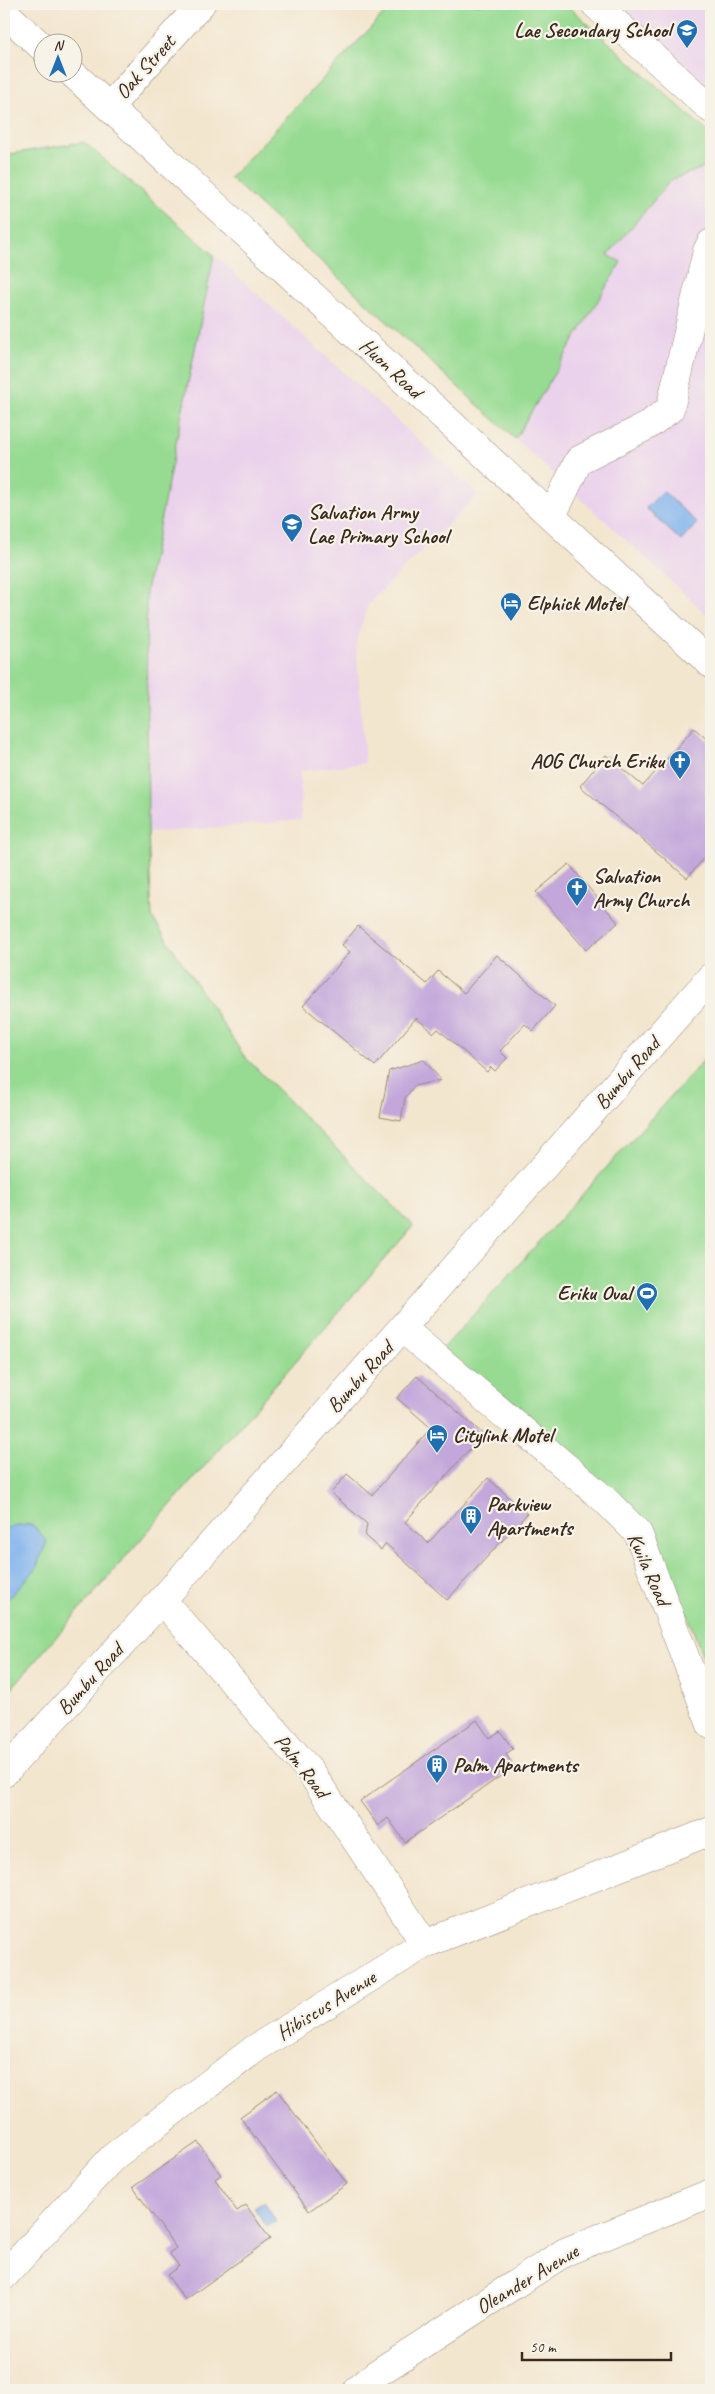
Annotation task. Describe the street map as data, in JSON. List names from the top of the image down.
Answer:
{
  "streets": {
    "street": [
      "Oak Street",
      "Huon Road",
      "Bumbu Road",
      "Kwila Road",
      "Palm Road",
      "Hibiscus Avenue",
      "Oleander Avenue"
    ]
  },
  "crossings": [
    ["Oak Street", "Huon Road"],
    ["Bumbu Road", "Kwila Road"],
    ["Bumbu Road", "Palm Road"],
    ["Palm Road", "Hibiscus Avenue"]
  ],
  "places": {
    "school or university": ["Lae Secondary School", "Salvation Army Lae Primary School"],
    "hotel": ["Elphick Motel", "Citylink Motel"],
    "church": ["AOG Church Eriku", "Salvation Army Church"],
    "sports": ["Eriku Oval"],
    "building": ["Parkview Apartments", "Palm Apartments"]
  },
  "scale_bar": "50 m",
  "north": "top"
}
